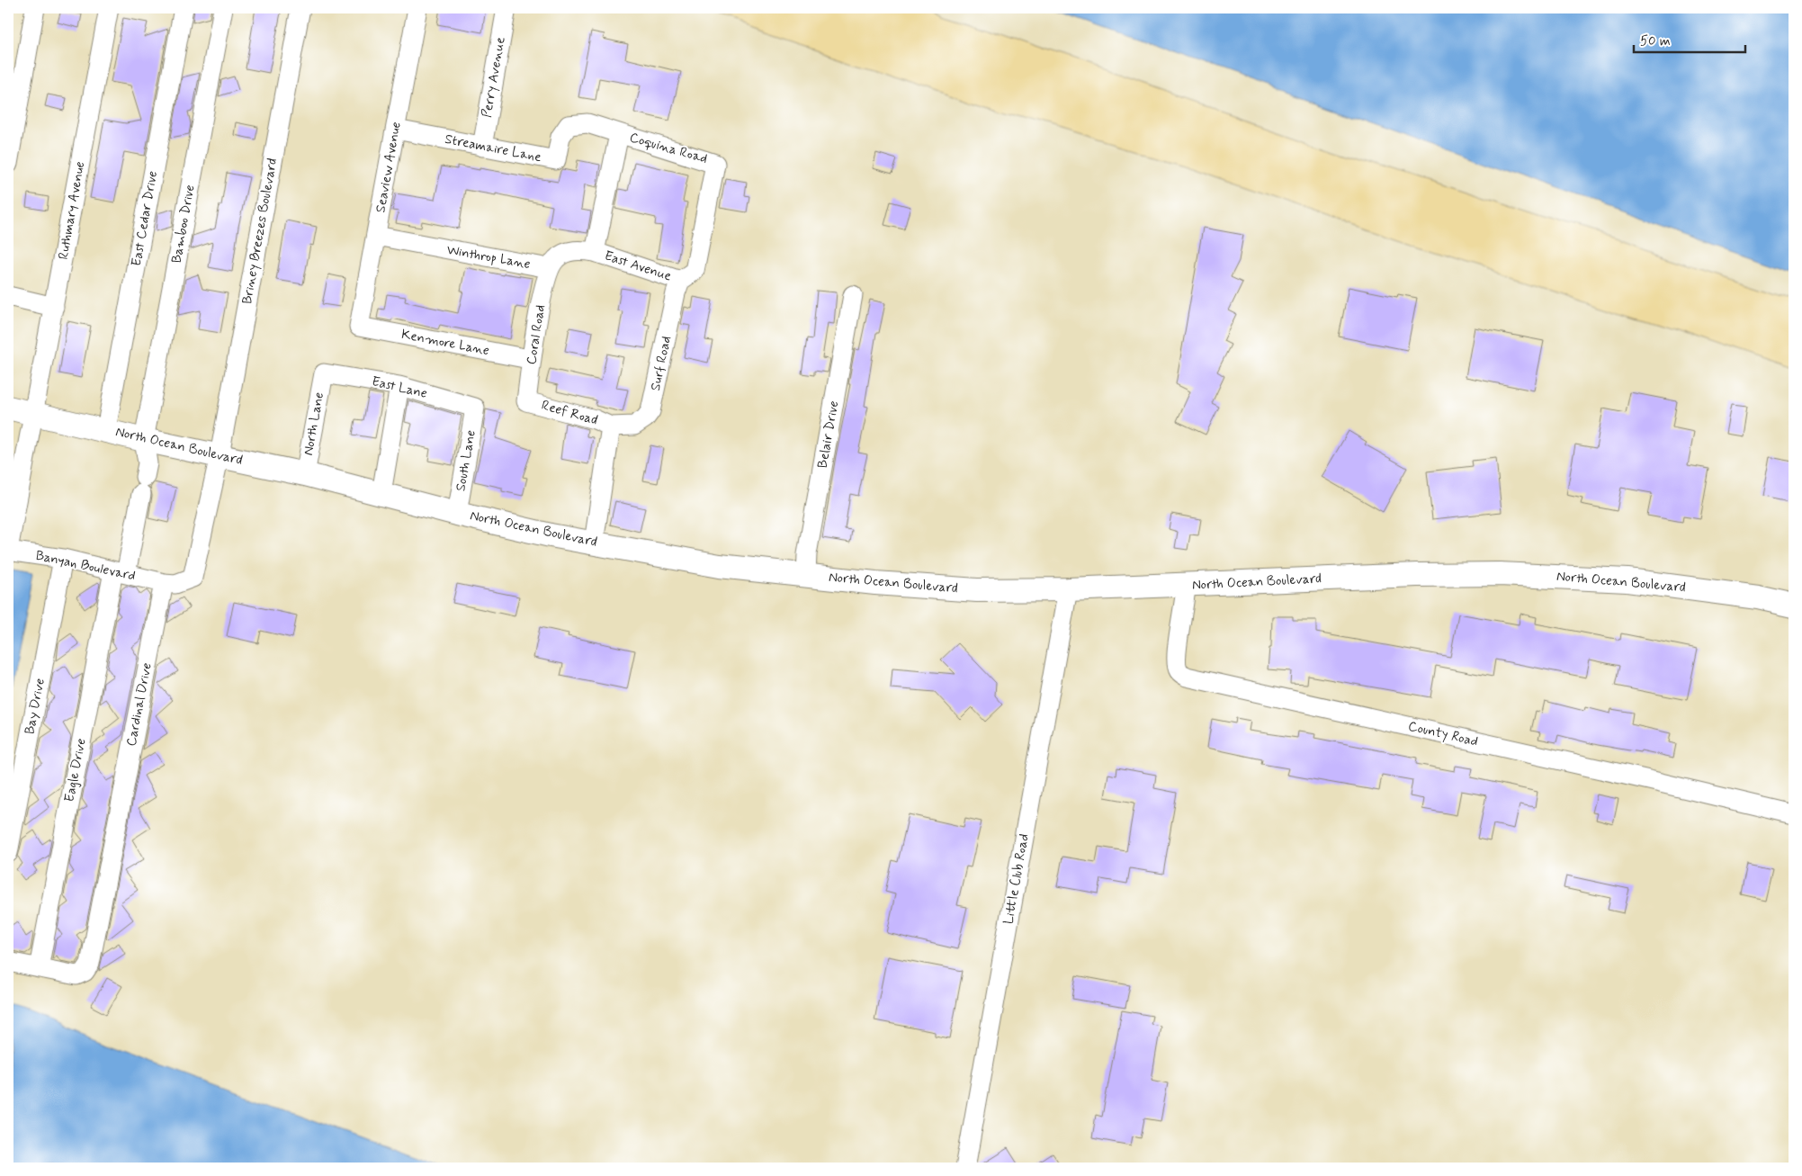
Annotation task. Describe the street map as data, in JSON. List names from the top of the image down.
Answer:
{
  "streets": {
    "main road": ["North Ocean Boulevard"],
    "street": [
      "Perry Avenue",
      "Streamaire Lane",
      "Coquina Road",
      "Seaview Avenue",
      "Ruthmary Avenue",
      "East Cedar Drive",
      "Bamboo Drive",
      "Briney Breezes Boulevard",
      "Winthrop Lane",
      "East Avenue",
      "Coral Road",
      "Kenmore Lane",
      "Surf Road",
      "East Lane",
      "Reef Road",
      "North Lane",
      "Belair Drive",
      "South Lane",
      "Banyan Boulevard",
      "Cardinal Drive",
      "Bay Drive",
      "County Road",
      "Eagle Drive",
      "Little Club Road"
    ]
  },
  "crossings": [
    ["Perry Avenue", "Streamaire Lane"],
    ["Streamaire Lane", "Coquina Road"],
    ["Streamaire Lane", "Seaview Avenue"],
    ["Coquina Road", "Surf Road"],
    ["Seaview Avenue", "Winthrop Lane"],
    ["Seaview Avenue", "Kenmore Lane"],
    ["Ruthmary Avenue", "North Ocean Boulevard"],
    ["Ruthmary Avenue", "Banyan Boulevard"],
    ["East Cedar Drive", "North Ocean Boulevard"],
    ["Bamboo Drive", "North Ocean Boulevard"],
    ["Bamboo Drive", "Eagle Drive"],
    ["Briney Breezes Boulevard", "North Ocean Boulevard"],
    ["Winthrop Lane", "East Avenue"],
    ["Winthrop Lane", "Coral Road"],
    ["East Avenue", "Surf Road"],
    ["Coral Road", "Kenmore Lane"],
    ["Coral Road", "Reef Road"],
    ["Surf Road", "Reef Road"],
    ["East Lane", "North Lane"],
    ["East Lane", "South Lane"],
    ["North Lane", "North Ocean Boulevard"],
    ["Belair Drive", "North Ocean Boulevard"],
    ["North Ocean Boulevard", "South Lane"],
    ["North Ocean Boulevard", "County Road"],
    ["North Ocean Boulevard", "Little Club Road"],
    ["Banyan Boulevard", "Cardinal Drive"],
    ["Banyan Boulevard", "Bay Drive"],
    ["Banyan Boulevard", "Eagle Drive"],
    ["Cardinal Drive", "Eagle Drive"]
  ],
  "scale_bar": "50 m"
}
